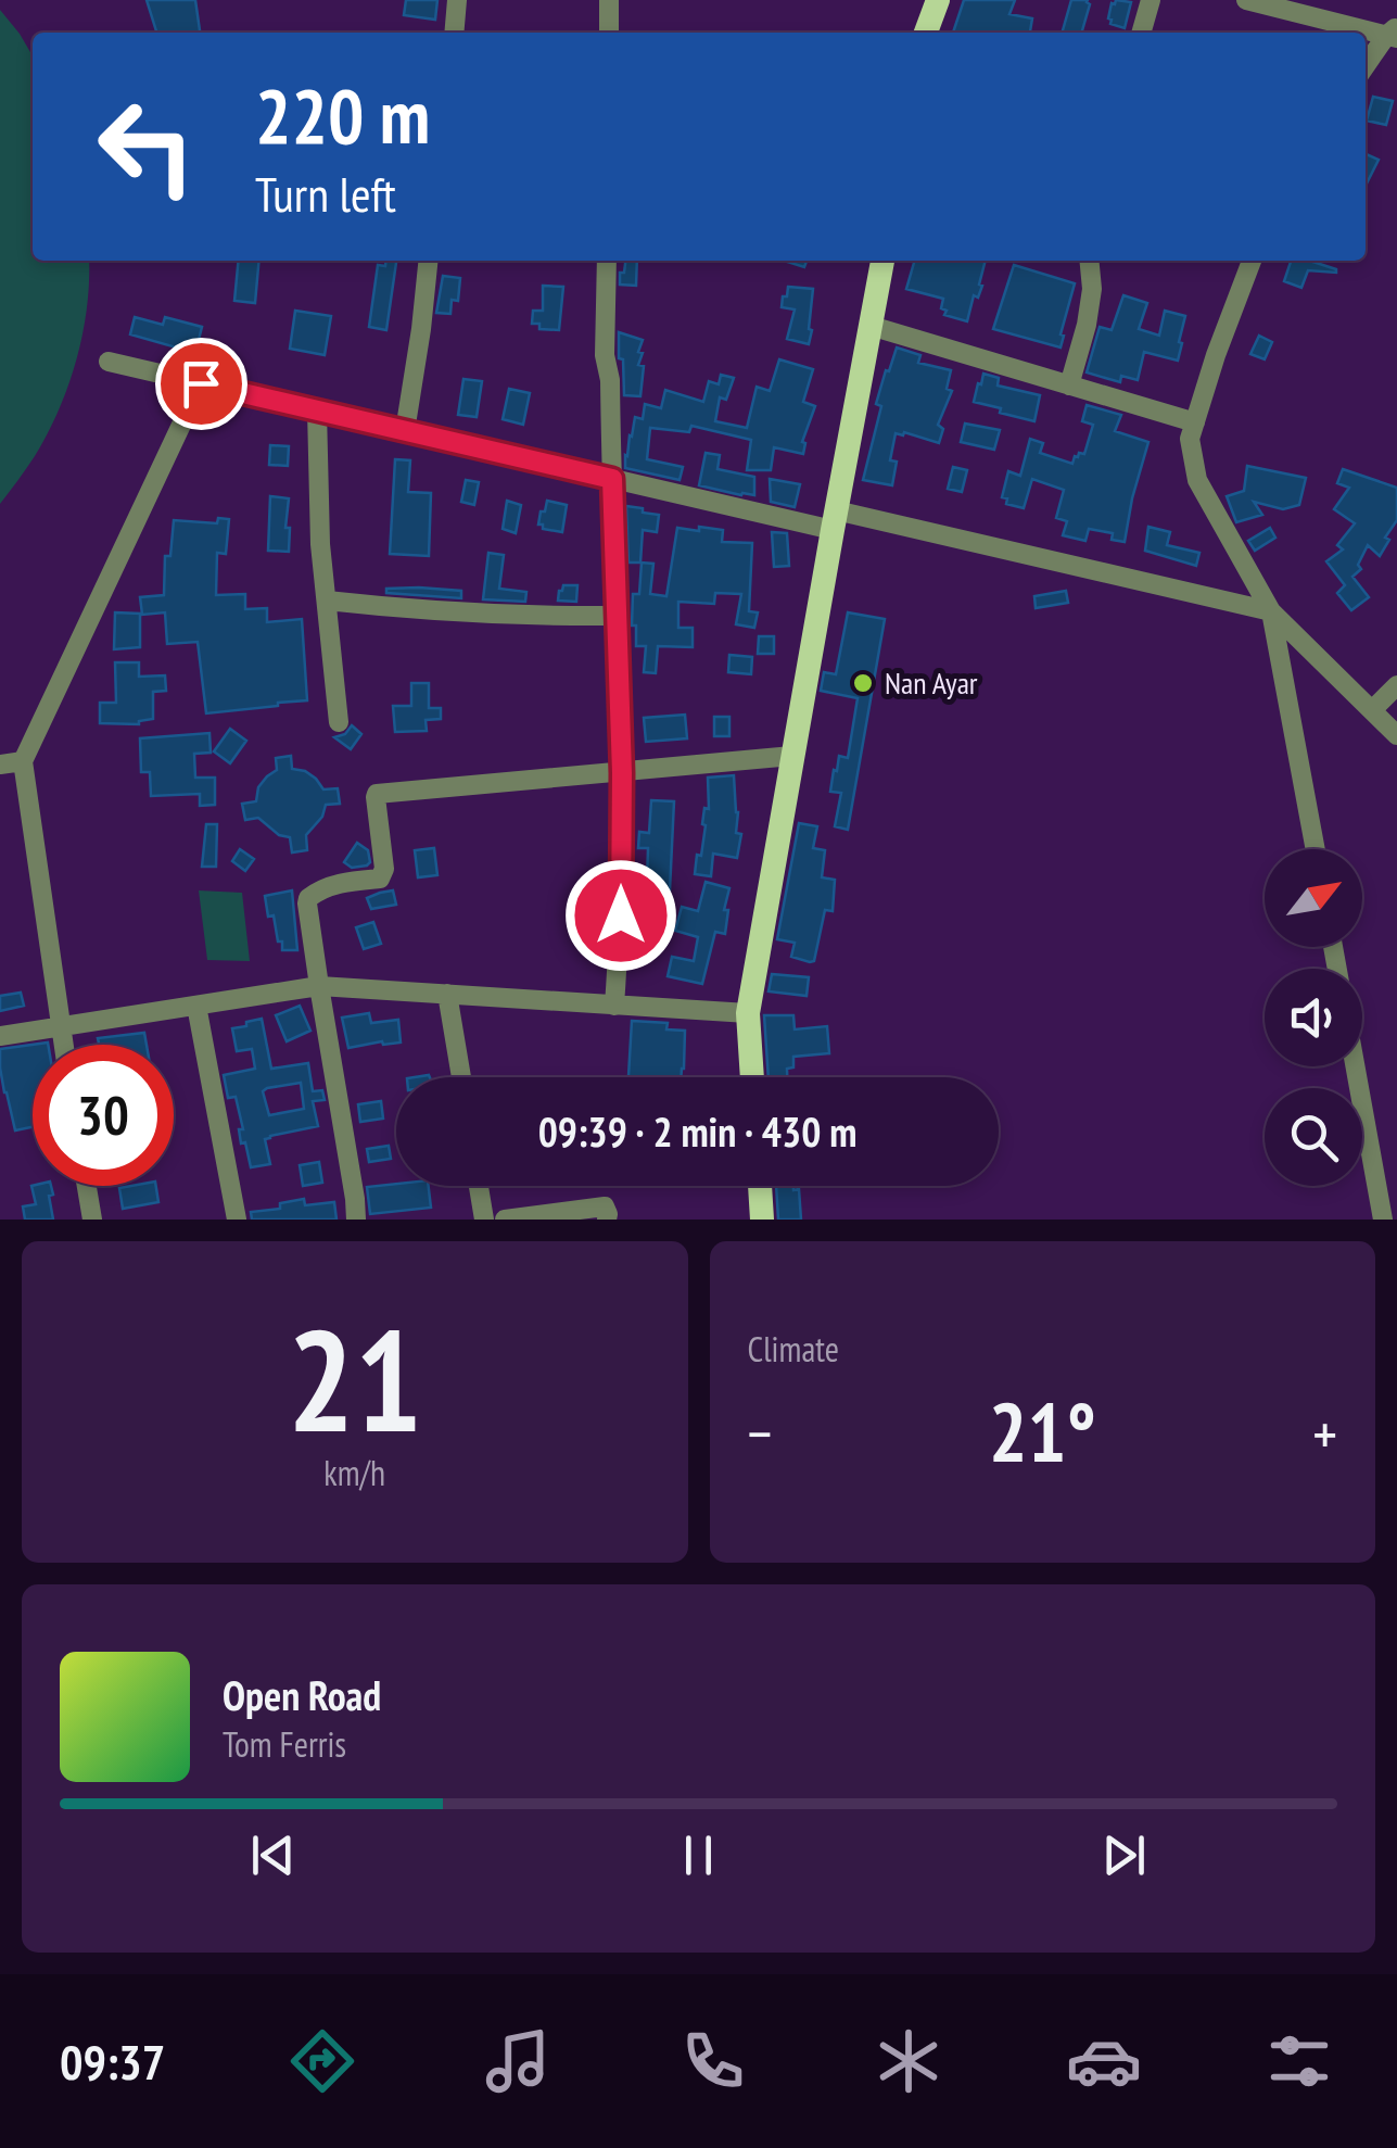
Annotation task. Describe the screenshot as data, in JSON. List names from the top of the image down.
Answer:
{
  "places": ["Nan Ayar"],
  "north": "top right",
  "page": {
    "turn": ["220 m", "Turn left"],
    "limit": "30",
    "trip": "09:39 · 2 min · 430 m",
    "tile": [
      ["21", "km/h"],
      "Climate"
    ],
    "heat": ["−", "21°", "+"],
    "song": ["Open Road", "Tom Ferris"],
    "tabs": "09:37"
  }
}
